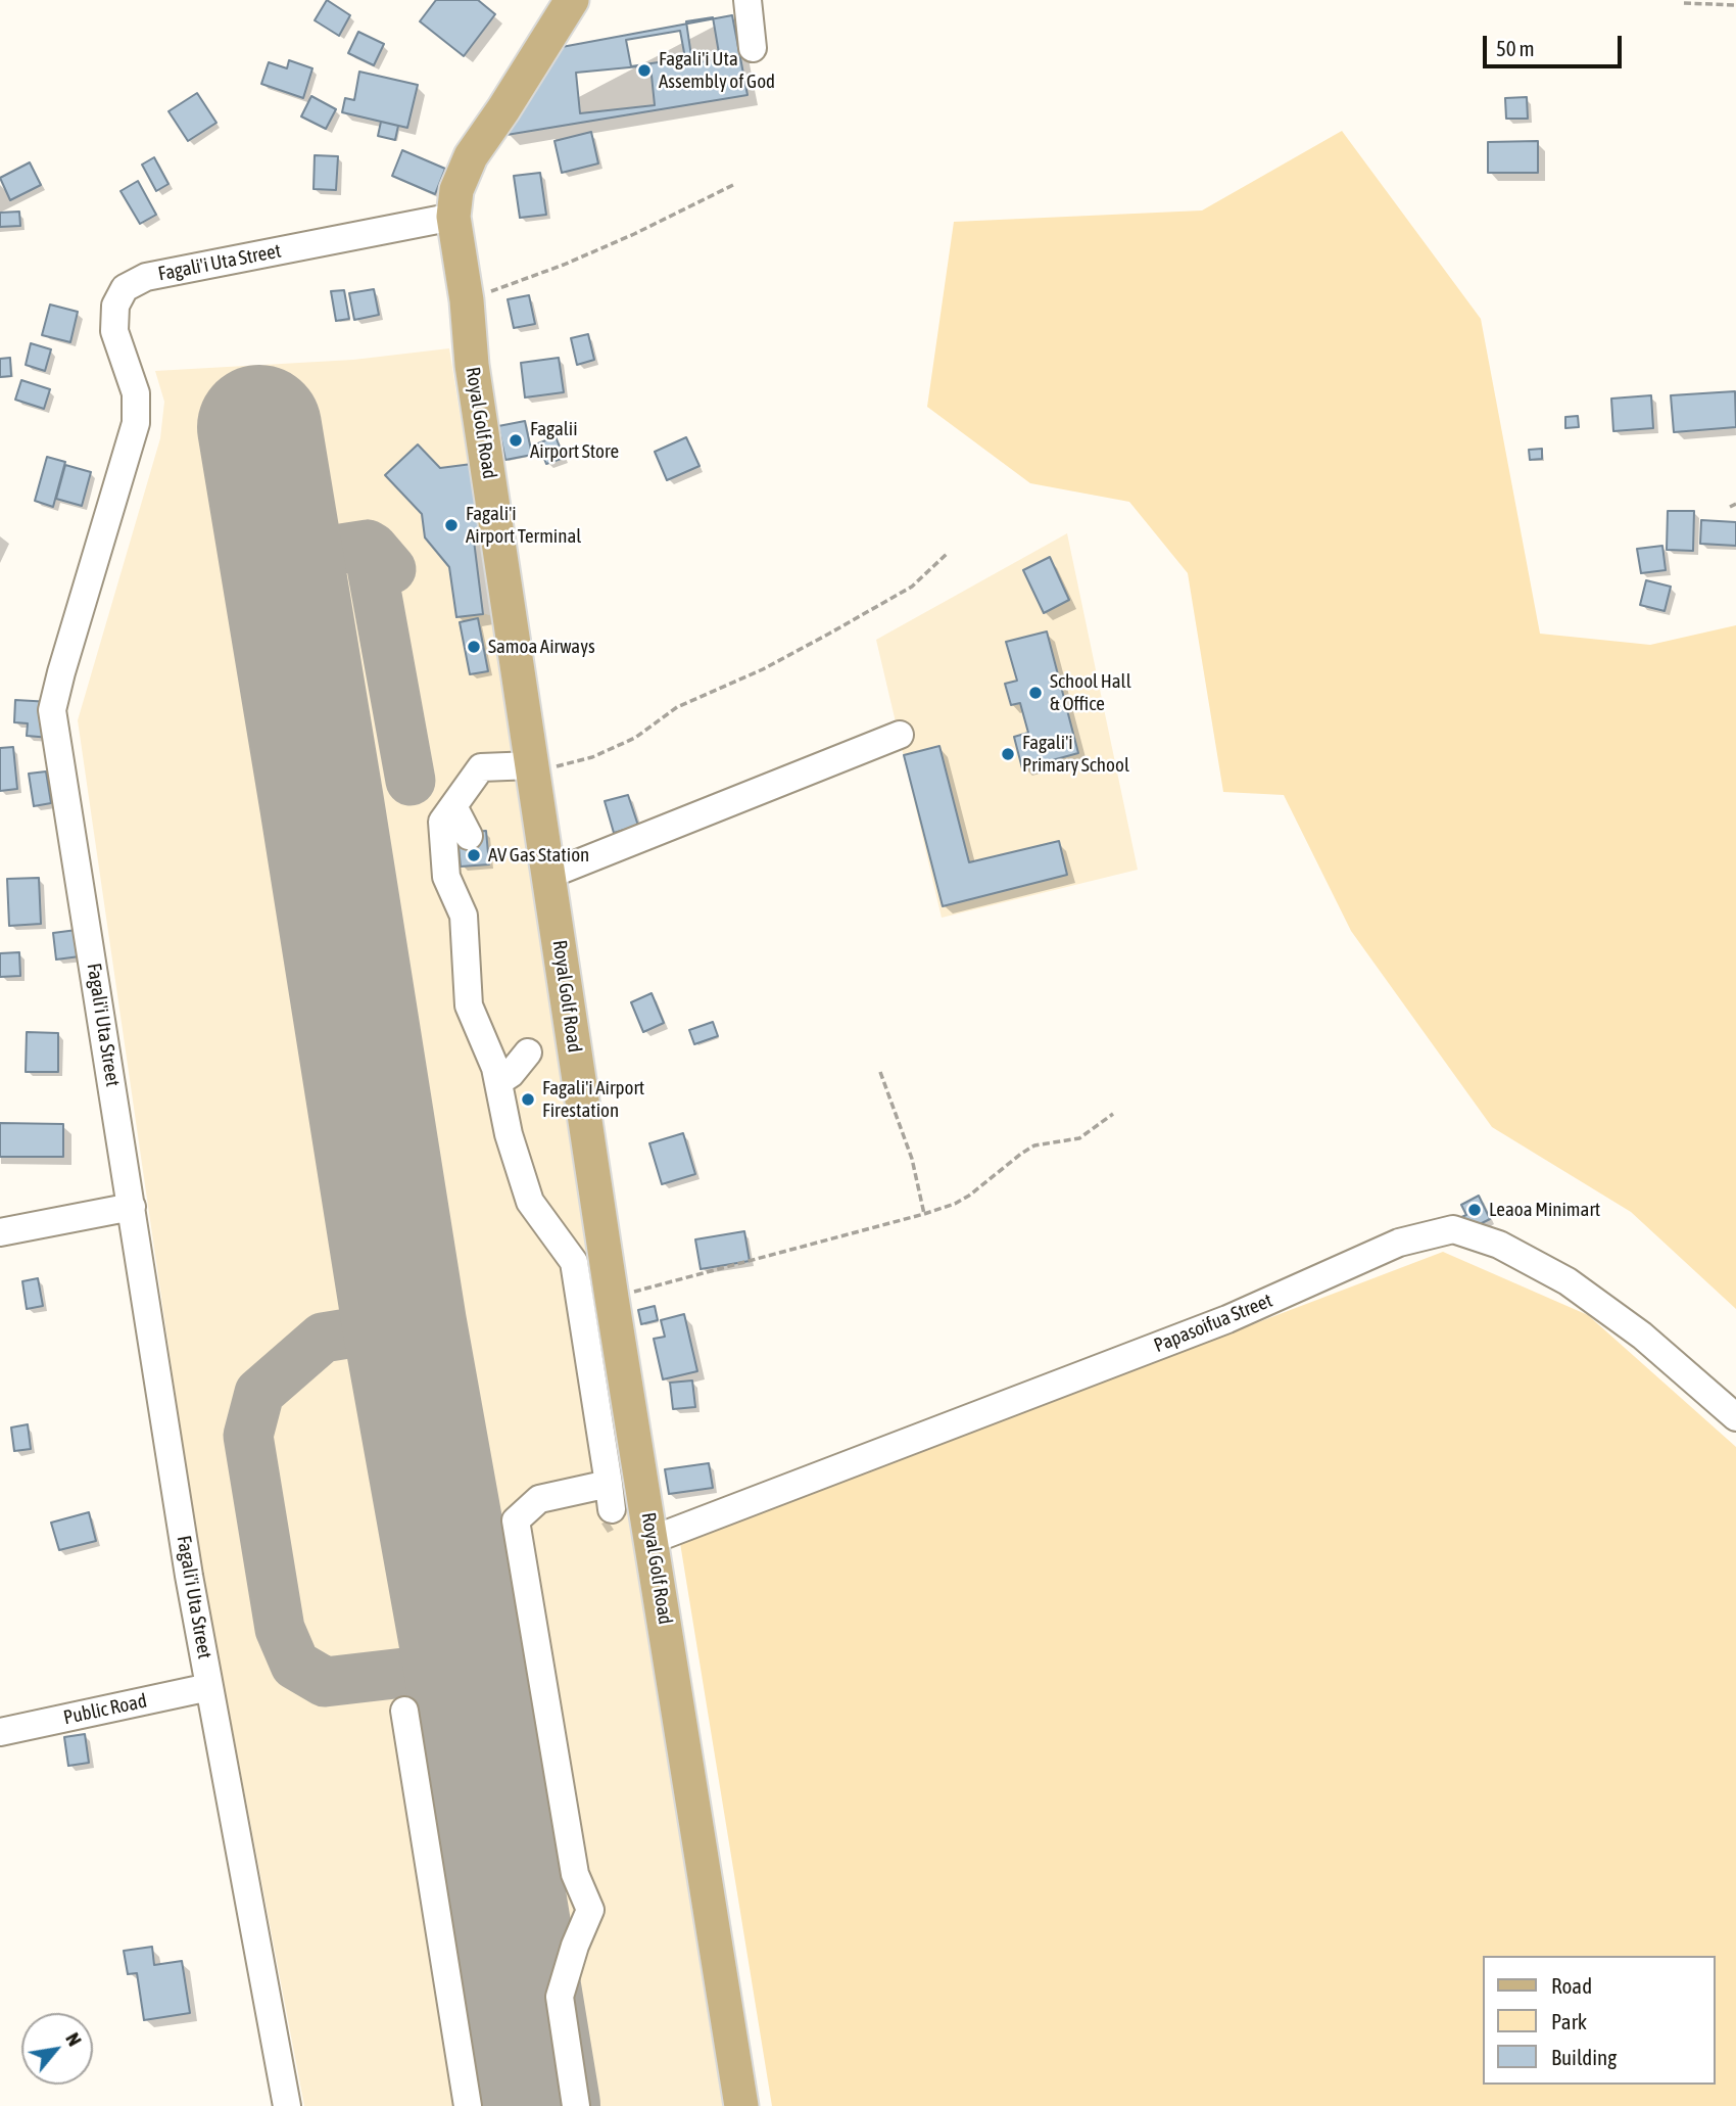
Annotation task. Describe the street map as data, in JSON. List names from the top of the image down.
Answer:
{
  "streets": {
    "main road": ["Royal Golf Road"],
    "street": ["Fagali'i Uta Street", "Papasoifua Street", "Public Road"]
  },
  "crossings": [
    ["Fagali'i Uta Street", "Royal Golf Road"],
    ["Fagali'i Uta Street", "Public Road"],
    ["Royal Golf Road", "Papasoifua Street"]
  ],
  "places": [
    "Fagali'i Uta Assembly of God",
    "Fagalii Airport Store",
    "Fagali'i Airport Terminal",
    "Samoa Airways",
    "School Hall & Office",
    "Fagali'i Primary School",
    "AV Gas Station",
    "Fagali'i Airport Firestation",
    "Leaoa Minimart"
  ],
  "legend": ["Road", "Park", "Building"],
  "scale_bar": "50 m",
  "north": "top right"
}
